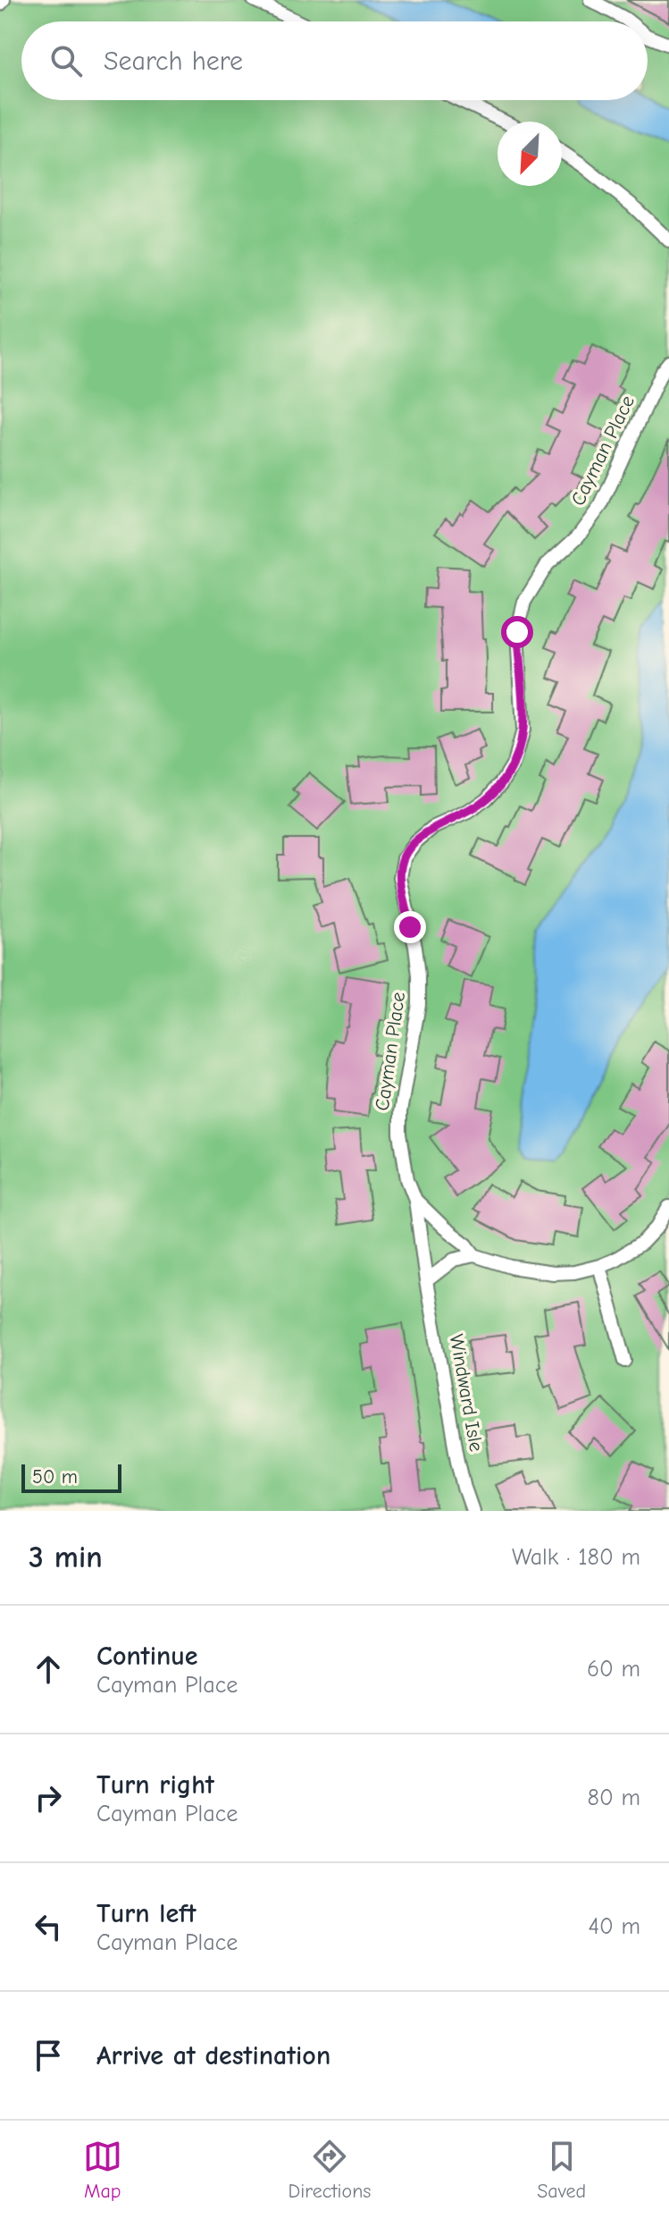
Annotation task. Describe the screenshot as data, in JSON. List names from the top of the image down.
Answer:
{
  "streets": {
    "street": ["Cayman Place", "Windward Isle"]
  },
  "crossings": [
    ["Cayman Place", "Windward Isle"]
  ],
  "scale_bar": "50 m",
  "north": "bottom left",
  "page": {
    "search": "Search here",
    "scale": "50 m",
    "heading": ["3 min", "Walk · 180 m"],
    "list": [
      ["Continue", "Cayman Place", "60 m"],
      ["Turn right", "Cayman Place", "80 m"],
      ["Turn left", "Cayman Place", "40 m"],
      "Arrive at destination"
    ],
    "nav": ["Map", "Directions", "Saved"]
  }
}
